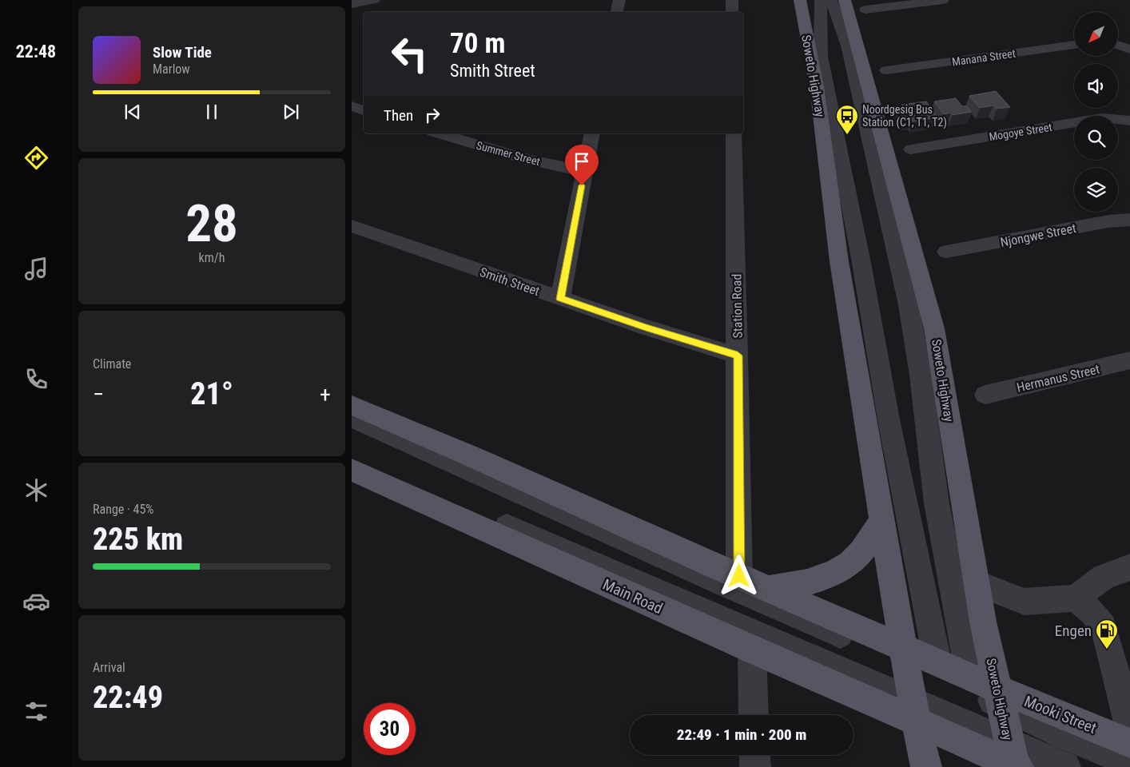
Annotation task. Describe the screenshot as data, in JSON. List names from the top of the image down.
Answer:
{
  "streets": {
    "main road": ["Soweto Highway", "Main Road", "Mooki Street"],
    "street": [
      "Manana Street",
      "Mogoye Street",
      "Summer Street",
      "Njongwe Street",
      "Smith Street",
      "Station Road",
      "Hermanus Street"
    ]
  },
  "crossings": [
    ["Soweto Highway", "Main Road"],
    ["Soweto Highway", "Mooki Street"],
    ["Smith Street", "Station Road"]
  ],
  "places": {
    "bus stop": ["Noordgesig Bus Station (C1, T1, T2)"],
    "fuel station": ["Engen"]
  },
  "north": "bottom left",
  "page": {
    "tabs": "22:48",
    "turn": ["70 m", "Smith Street"],
    "song": ["Slow Tide", "Marlow"],
    "then": "Then",
    "tile": [
      ["28", "km/h"],
      "Climate",
      ["Range · 45%", "225 km"],
      ["Arrival", "22:49"]
    ],
    "heat": ["−", "21°", "+"],
    "limit": "30",
    "trip": "22:49 · 1 min · 200 m"
  }
}
